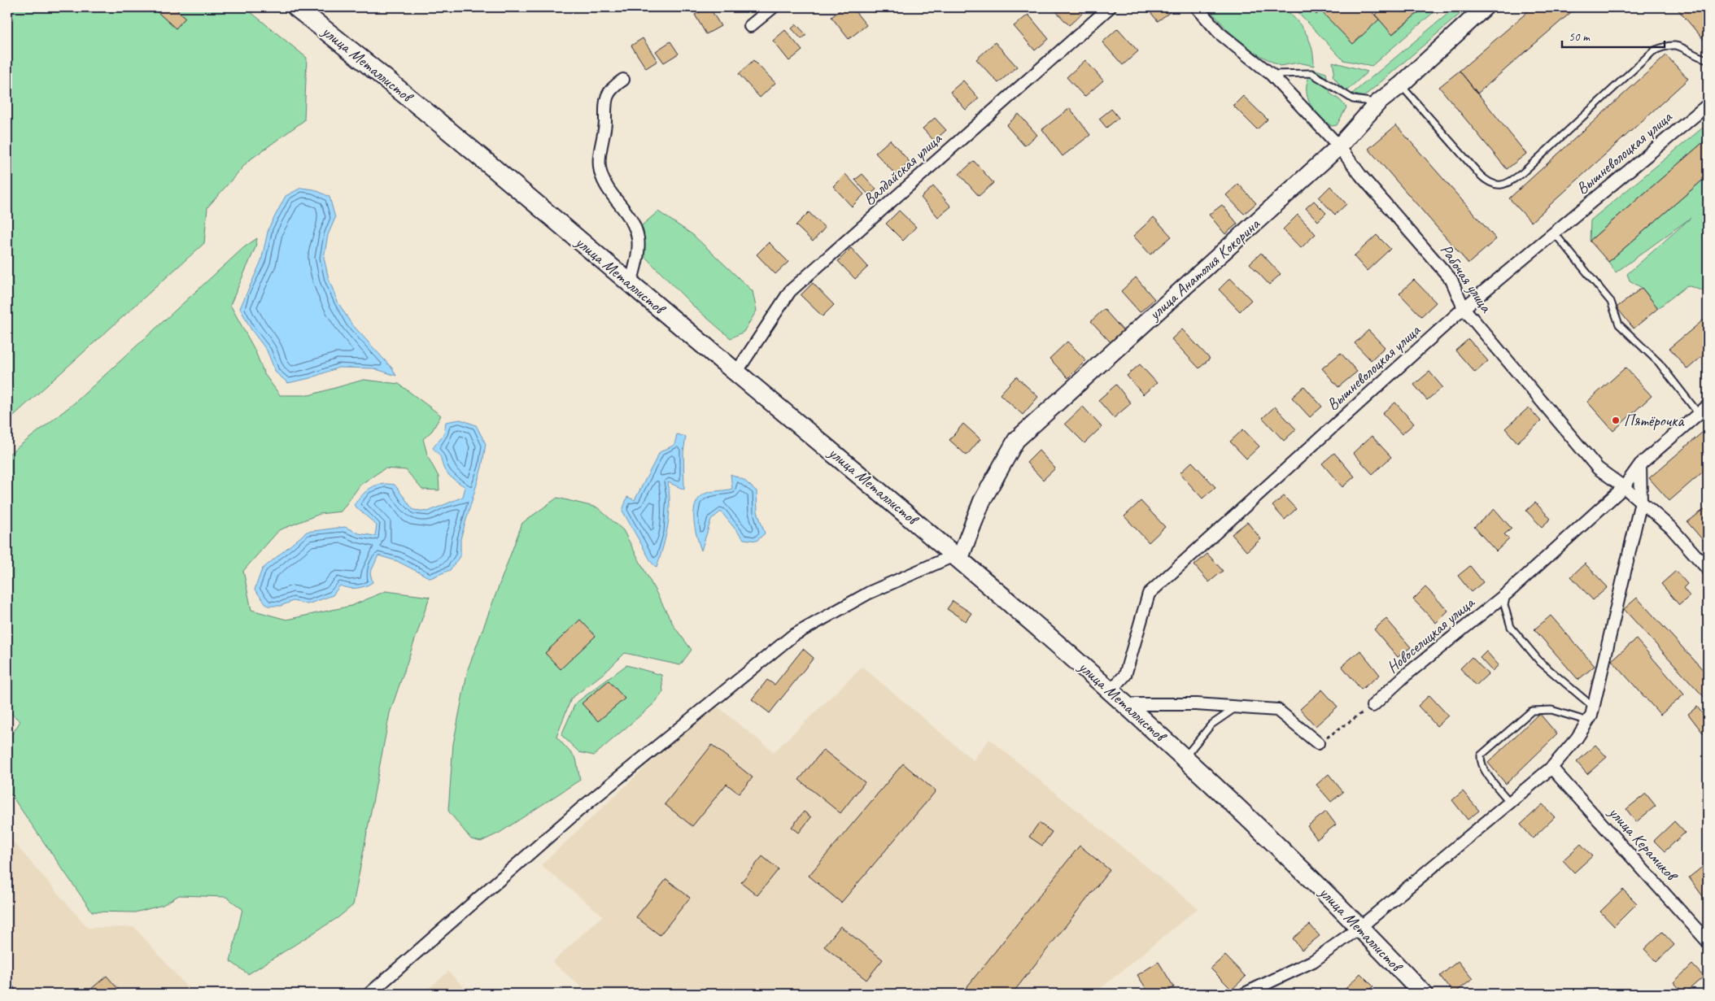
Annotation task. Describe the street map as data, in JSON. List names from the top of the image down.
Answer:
{
  "streets": {
    "main road": ["улица Металлистов"],
    "street": [
      "Вышневолоцкая улица",
      "Валдайская улица",
      "улица Анатолия Кокорина",
      "Рабочая улица",
      "Новоселицкая улица",
      "улица Керамиков"
    ]
  },
  "crossings": [
    ["улица Металлистов", "Вышневолоцкая улица"],
    ["улица Металлистов", "Валдайская улица"],
    ["улица Металлистов", "улица Анатолия Кокорина"],
    ["Вышневолоцкая улица", "Рабочая улица"],
    ["улица Анатолия Кокорина", "Рабочая улица"],
    ["Рабочая улица", "Новоселицкая улица"]
  ],
  "places": ["Пятёрочка"],
  "scale_bar": "50 m"
}
